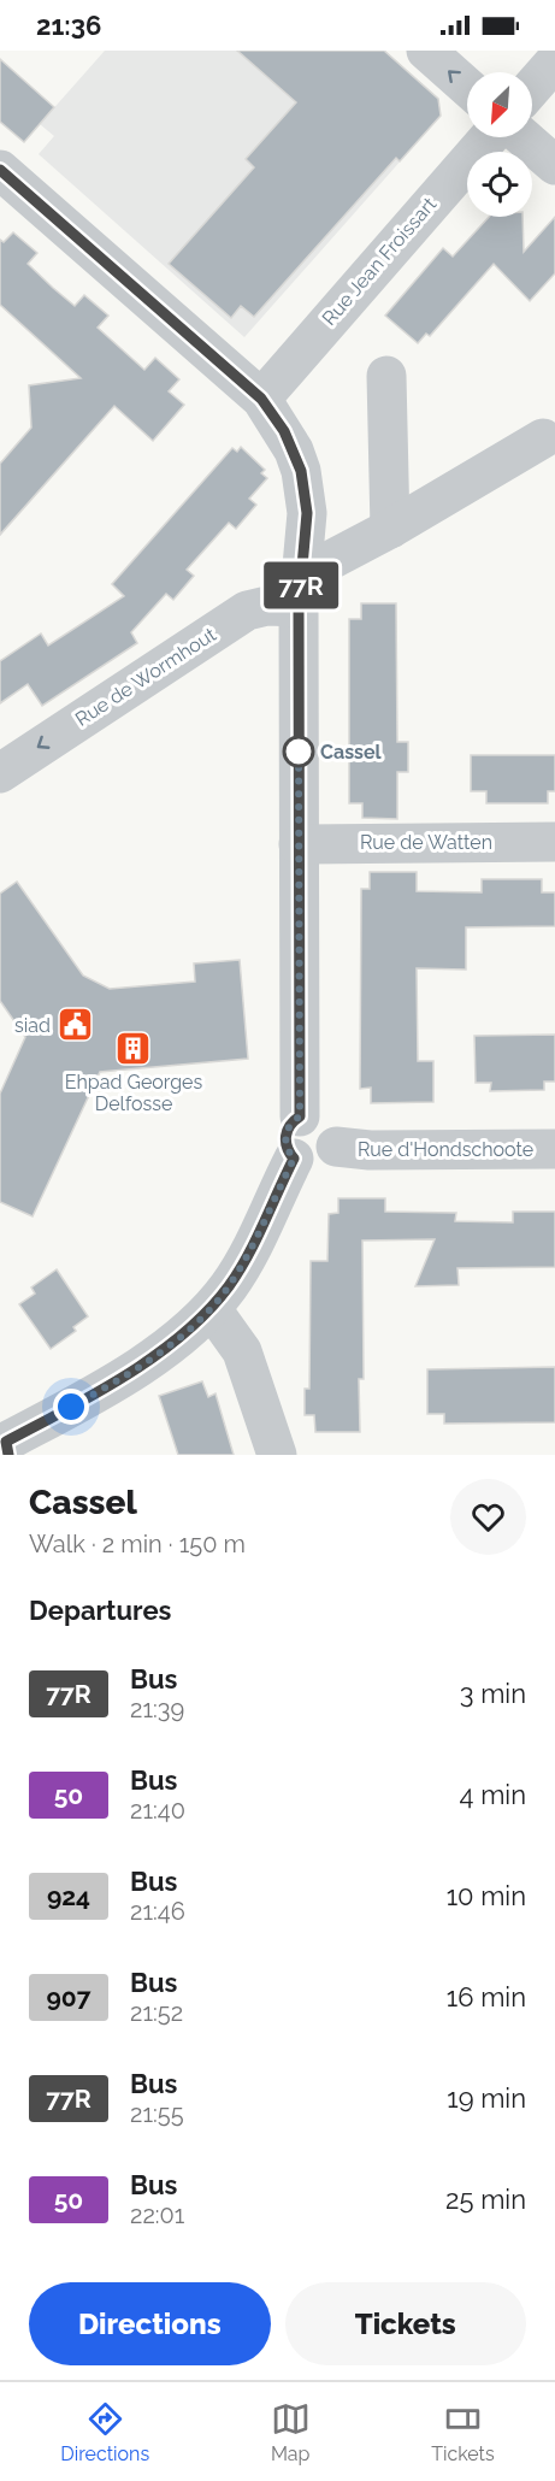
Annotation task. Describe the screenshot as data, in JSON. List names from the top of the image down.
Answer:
{
  "streets": {
    "street": [
      "Rue Jean Froissart",
      "Rue de Wormhout",
      "Rue de Watten",
      "Rue d'Hondschoote"
    ]
  },
  "one_way": ["Rue de Wormhout"],
  "places": {
    "other": ["Cassel"],
    "public building": ["siad"],
    "building": ["Ehpad Georges Delfosse"]
  },
  "lines": ["bus line 77R"],
  "north": "bottom left",
  "page": {
    "status": "21:36",
    "on_map": "77R",
    "heading": [
      ["Cassel", "Walk · 2 min · 150 m"],
      "Departures"
    ],
    "list": [
      {
        "mark": "77R",
        "name": "Bus",
        "note": "21:39",
        "value": "3 min"
      },
      {
        "mark": "50",
        "name": "Bus",
        "note": "21:40",
        "value": "4 min"
      },
      {
        "mark": "924",
        "name": "Bus",
        "note": "21:46",
        "value": "10 min"
      },
      {
        "mark": "907",
        "name": "Bus",
        "note": "21:52",
        "value": "16 min"
      },
      {
        "mark": "77R",
        "name": "Bus",
        "note": "21:55",
        "value": "19 min"
      },
      {
        "mark": "50",
        "name": "Bus",
        "note": "22:01",
        "value": "25 min"
      }
    ],
    "buttons": ["Directions", "Tickets"],
    "tabs": ["Directions", "Map", "Tickets"]
  }
}
